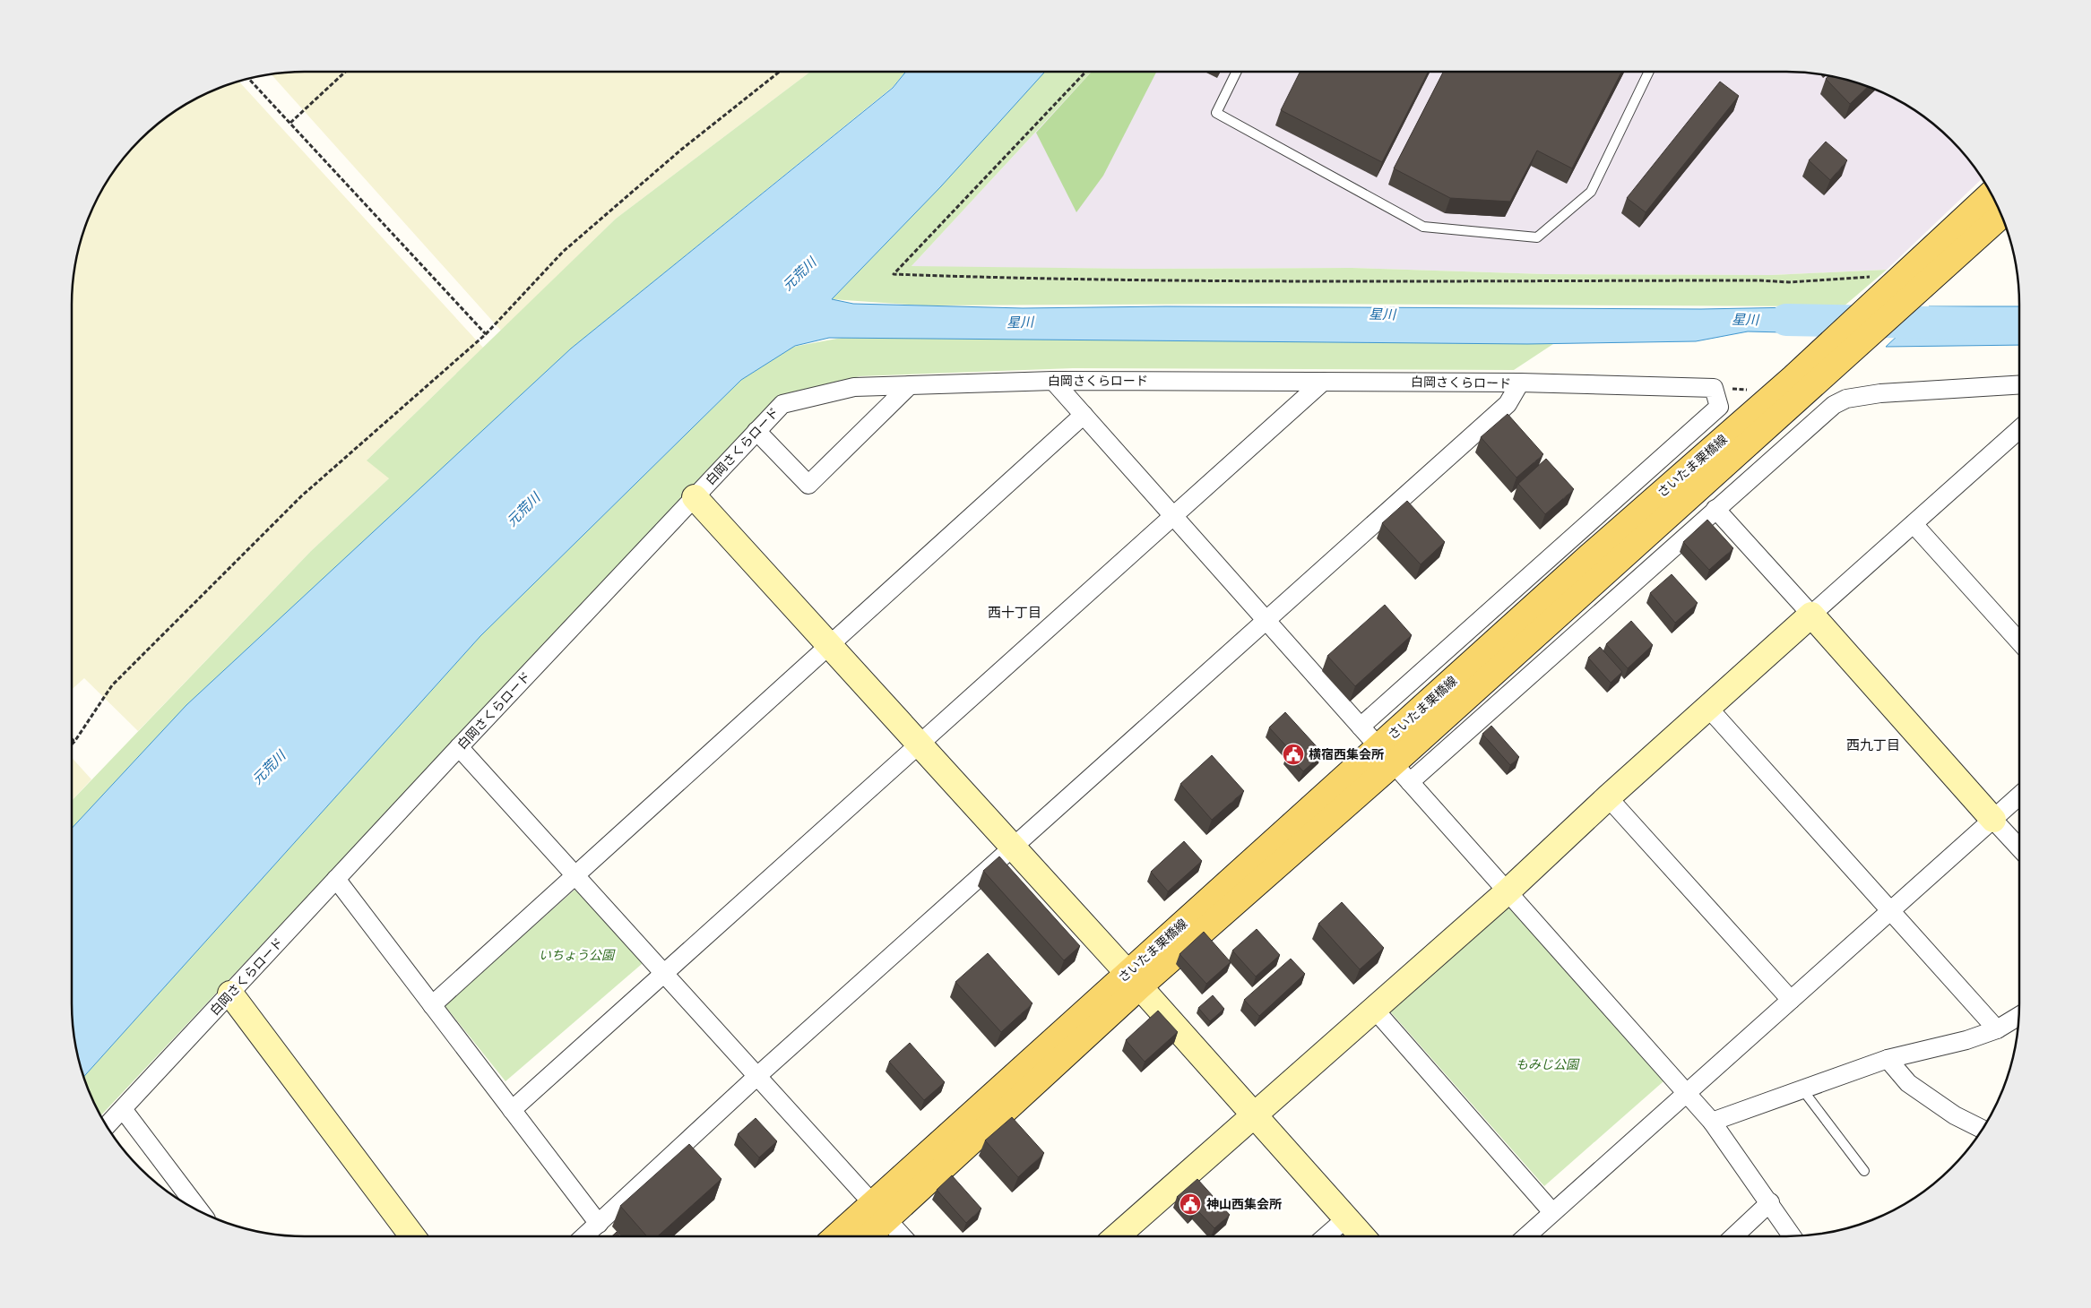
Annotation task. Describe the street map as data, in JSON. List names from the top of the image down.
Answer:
{
  "streets": {
    "main road": ["さいたま栗橋線"],
    "street": ["白岡さくらロード"]
  },
  "districts": ["西十丁目", "西九丁目"],
  "water": ["元荒川", "星川"],
  "parks": ["いちょう公園", "もみじ公園"],
  "places": {
    "public building": ["横宿西集会所", "神山西集会所"]
  }
}
